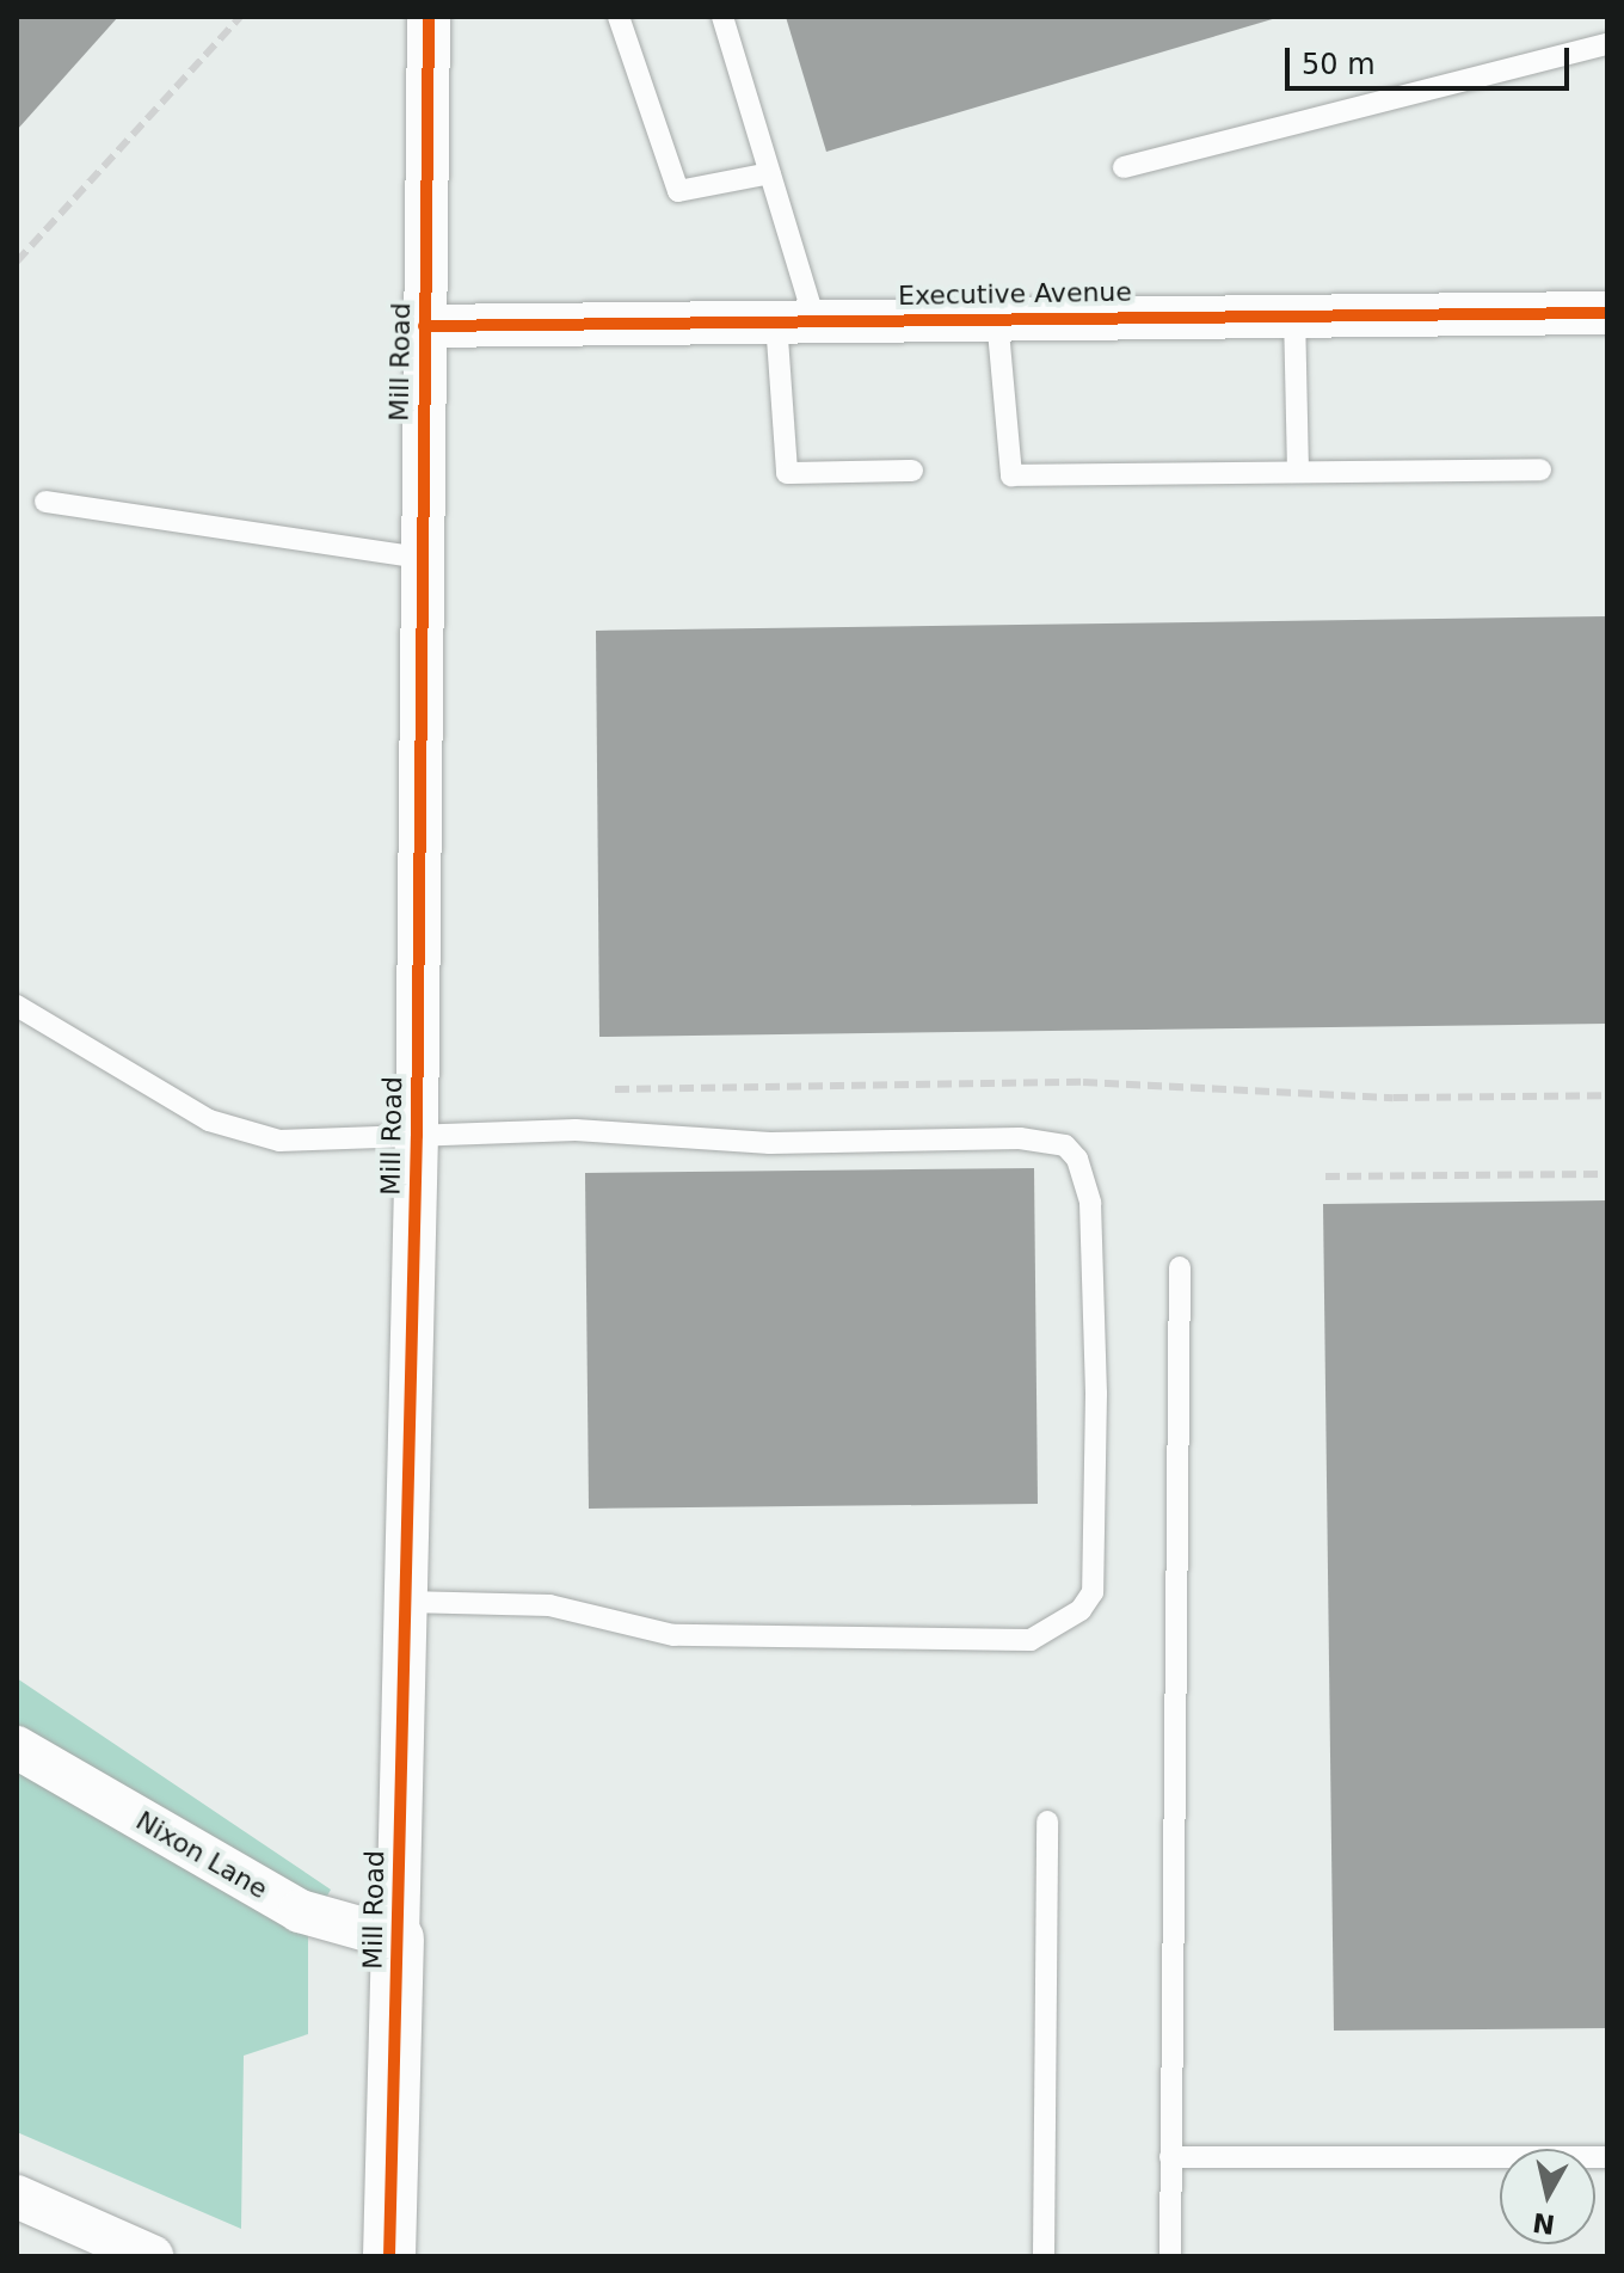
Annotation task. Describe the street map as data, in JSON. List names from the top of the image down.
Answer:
{
  "streets": {
    "street": ["Executive Avenue", "Mill Road", "Nixon Lane"]
  },
  "crossings": [
    ["Executive Avenue", "Mill Road"],
    ["Mill Road", "Nixon Lane"]
  ],
  "scale_bar": "50 m",
  "north": "bottom"
}
